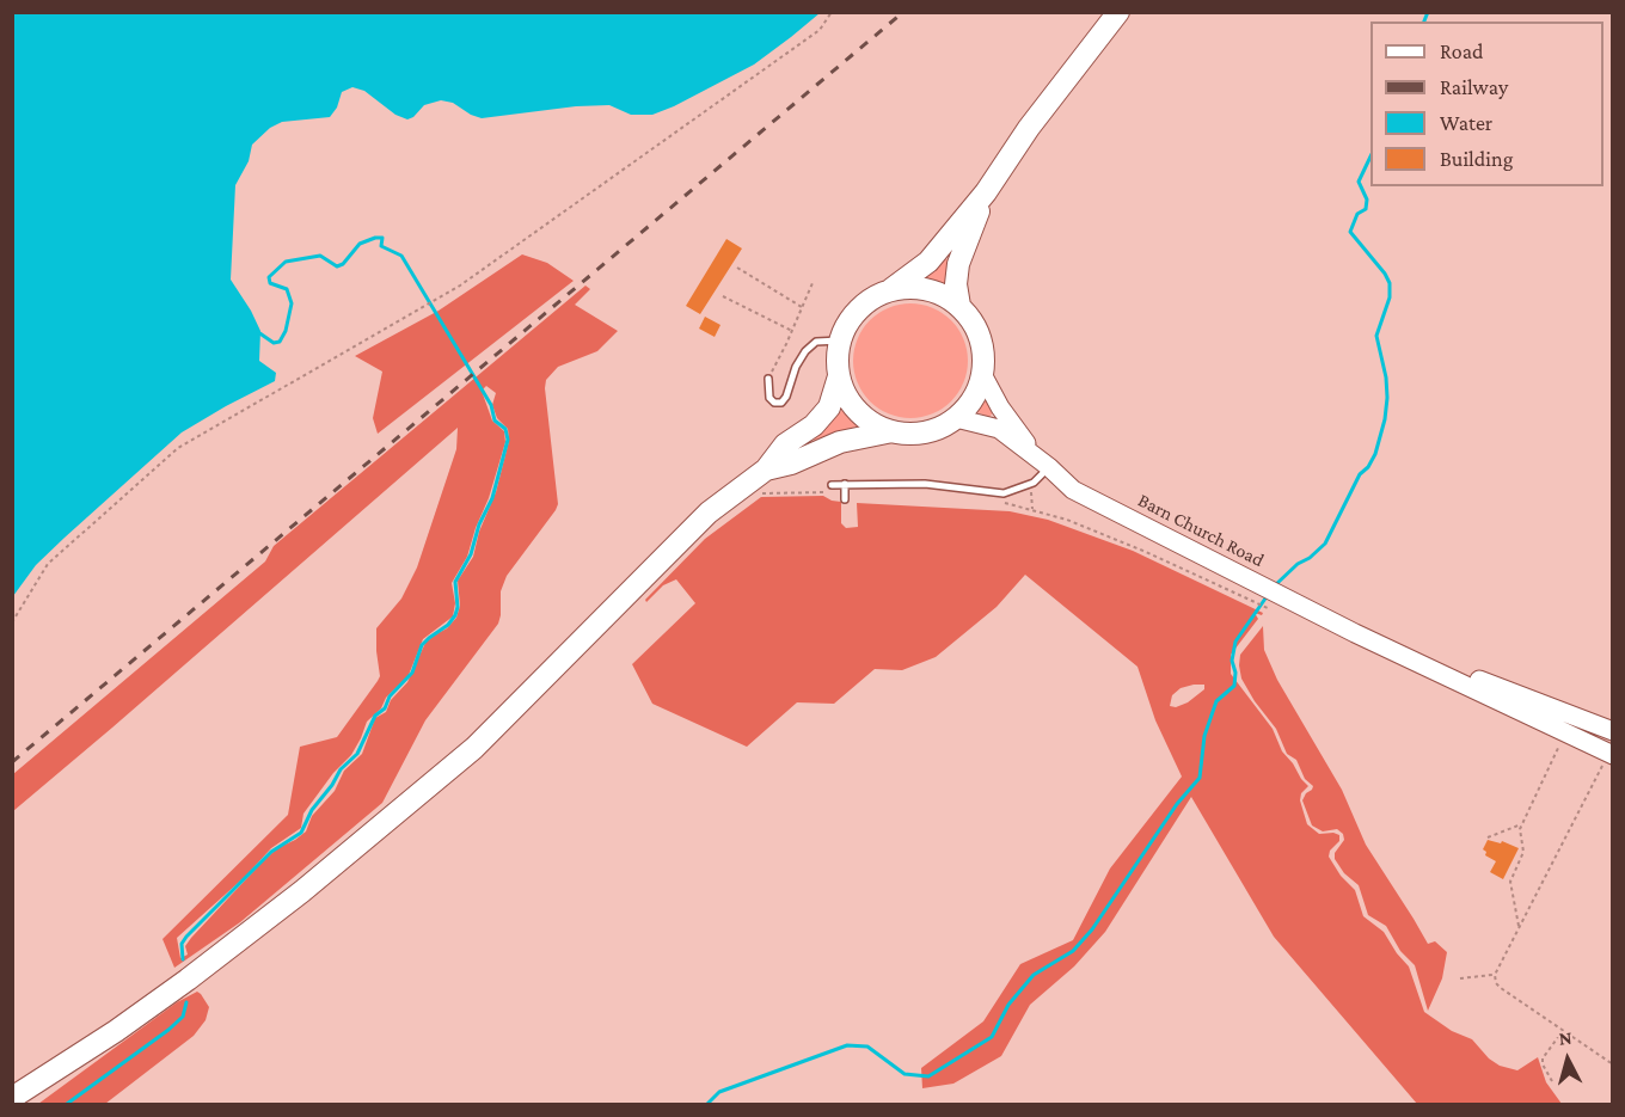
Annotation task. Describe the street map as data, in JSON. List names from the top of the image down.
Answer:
{
  "streets": {
    "street": ["Barn Church Road"]
  },
  "legend": [
    "Road",
    "Railway",
    "Water",
    "Building"
  ],
  "north": "top"
}
